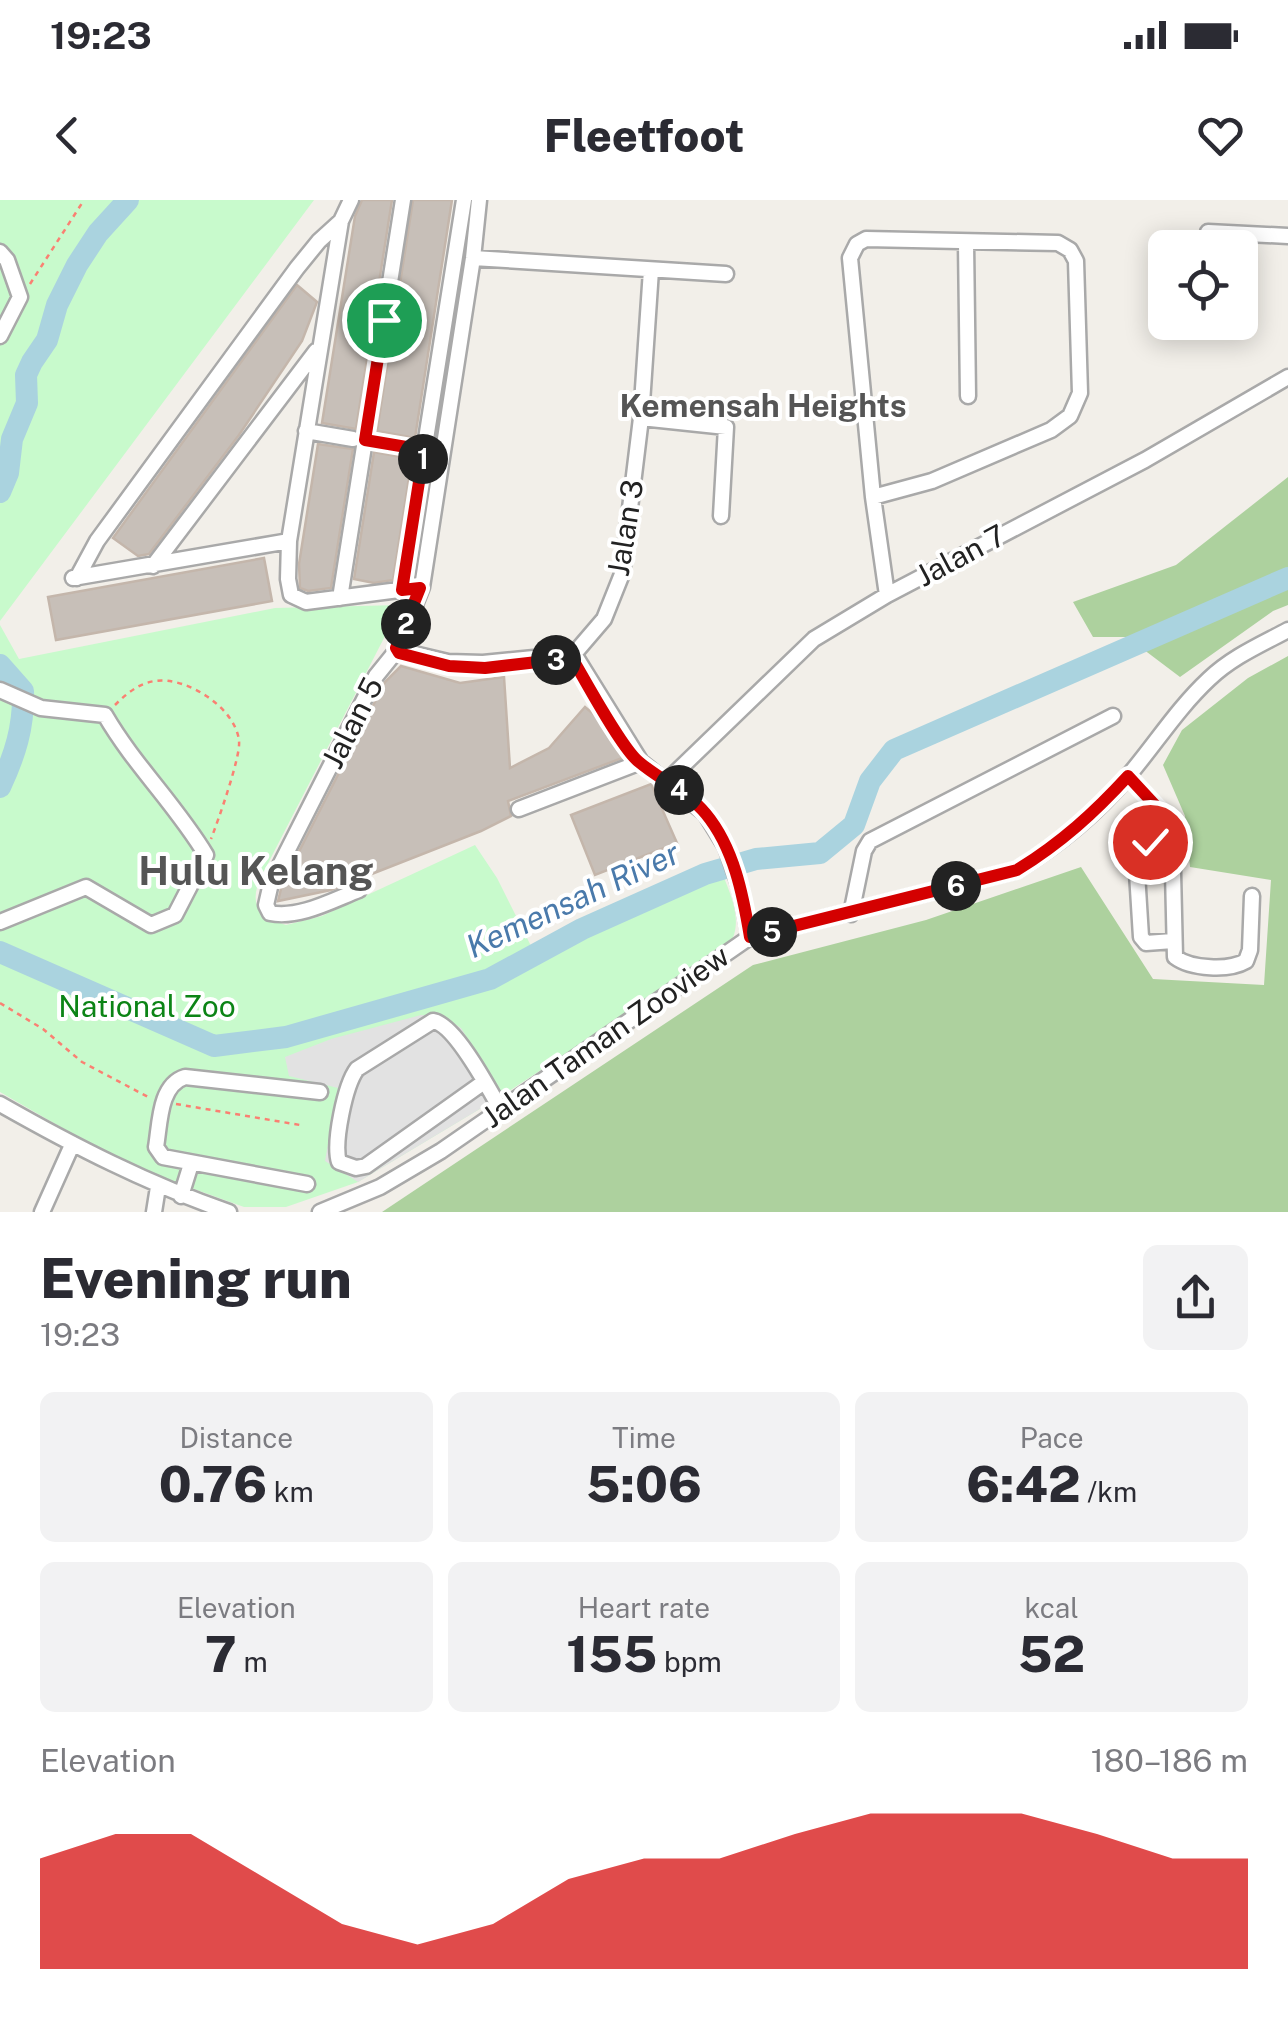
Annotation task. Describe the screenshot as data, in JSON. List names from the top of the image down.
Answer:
{
  "streets": {
    "street": [
      "Jalan 3",
      "Jalan 7",
      "Jalan 5",
      "Jalan Taman Zooview"
    ]
  },
  "districts": ["Kemensah Heights", "Hulu Kelang"],
  "water": ["Kemensah River"],
  "parks": ["National Zoo"],
  "page": {
    "status": "19:23",
    "header": "Fleetfoot",
    "pins": [
      "1",
      "2",
      "3",
      "4",
      "6",
      "5"
    ],
    "heading": ["Evening run", "19:23"],
    "stats": [
      ["Distance", "0.76 km"],
      ["Time", "5:06"],
      ["Pace", "6:42 /km"],
      ["Elevation", "7 m"],
      ["Heart rate", "155 bpm"],
      ["kcal", "52"]
    ],
    "chart": ["Elevation", "180–186 m"]
  }
}
